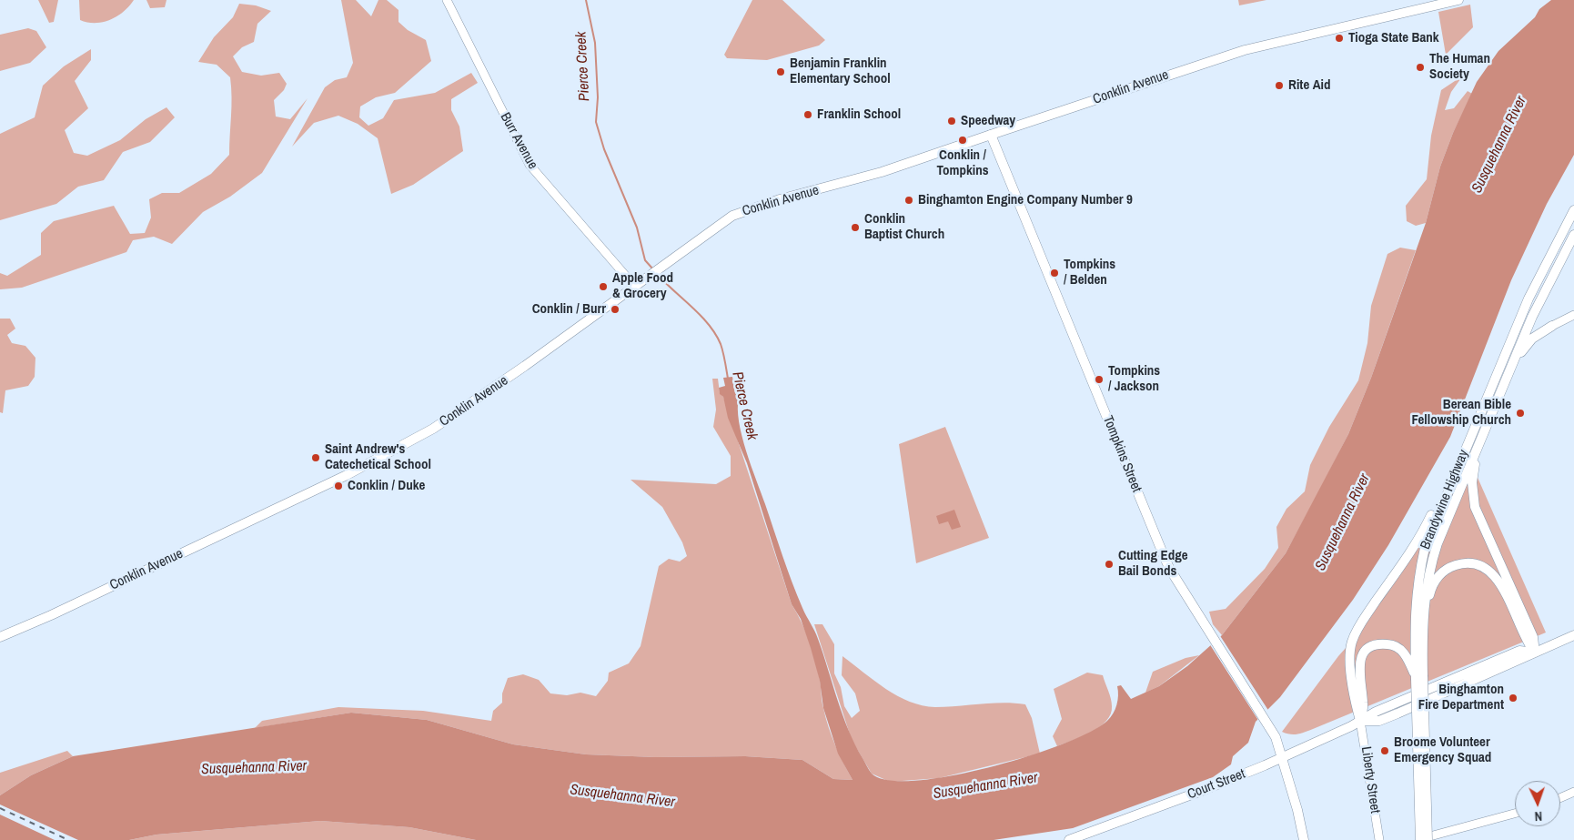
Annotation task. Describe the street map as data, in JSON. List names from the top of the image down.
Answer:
{
  "streets": {
    "main road": [
      "Conklin Avenue",
      "Tompkins Street",
      "Brandywine Highway",
      "Court Street"
    ],
    "street": ["Burr Avenue", "Liberty Street"]
  },
  "crossings": [
    ["Conklin Avenue", "Burr Avenue"],
    ["Conklin Avenue", "Tompkins Street"],
    ["Tompkins Street", "Court Street"],
    ["Liberty Street", "Court Street"]
  ],
  "water": ["Pierce Creek", "Susquehanna River"],
  "places": [
    "Tioga State Bank",
    "The Human Society",
    "Benjamin Franklin Elementary School",
    "Rite Aid",
    "Franklin School",
    "Speedway",
    "Conklin / Tompkins",
    "Binghamton Engine Company Number 9",
    "Conklin Baptist Church",
    "Tompkins / Belden",
    "Apple Food & Grocery",
    "Conklin / Burr",
    "Tompkins / Jackson",
    "Berean Bible Fellowship Church",
    "Saint Andrew's Catechetical School",
    "Conklin / Duke",
    "Cutting Edge Bail Bonds",
    "Binghamton Fire Department",
    "Broome Volunteer Emergency Squad"
  ],
  "north": "bottom"
}
